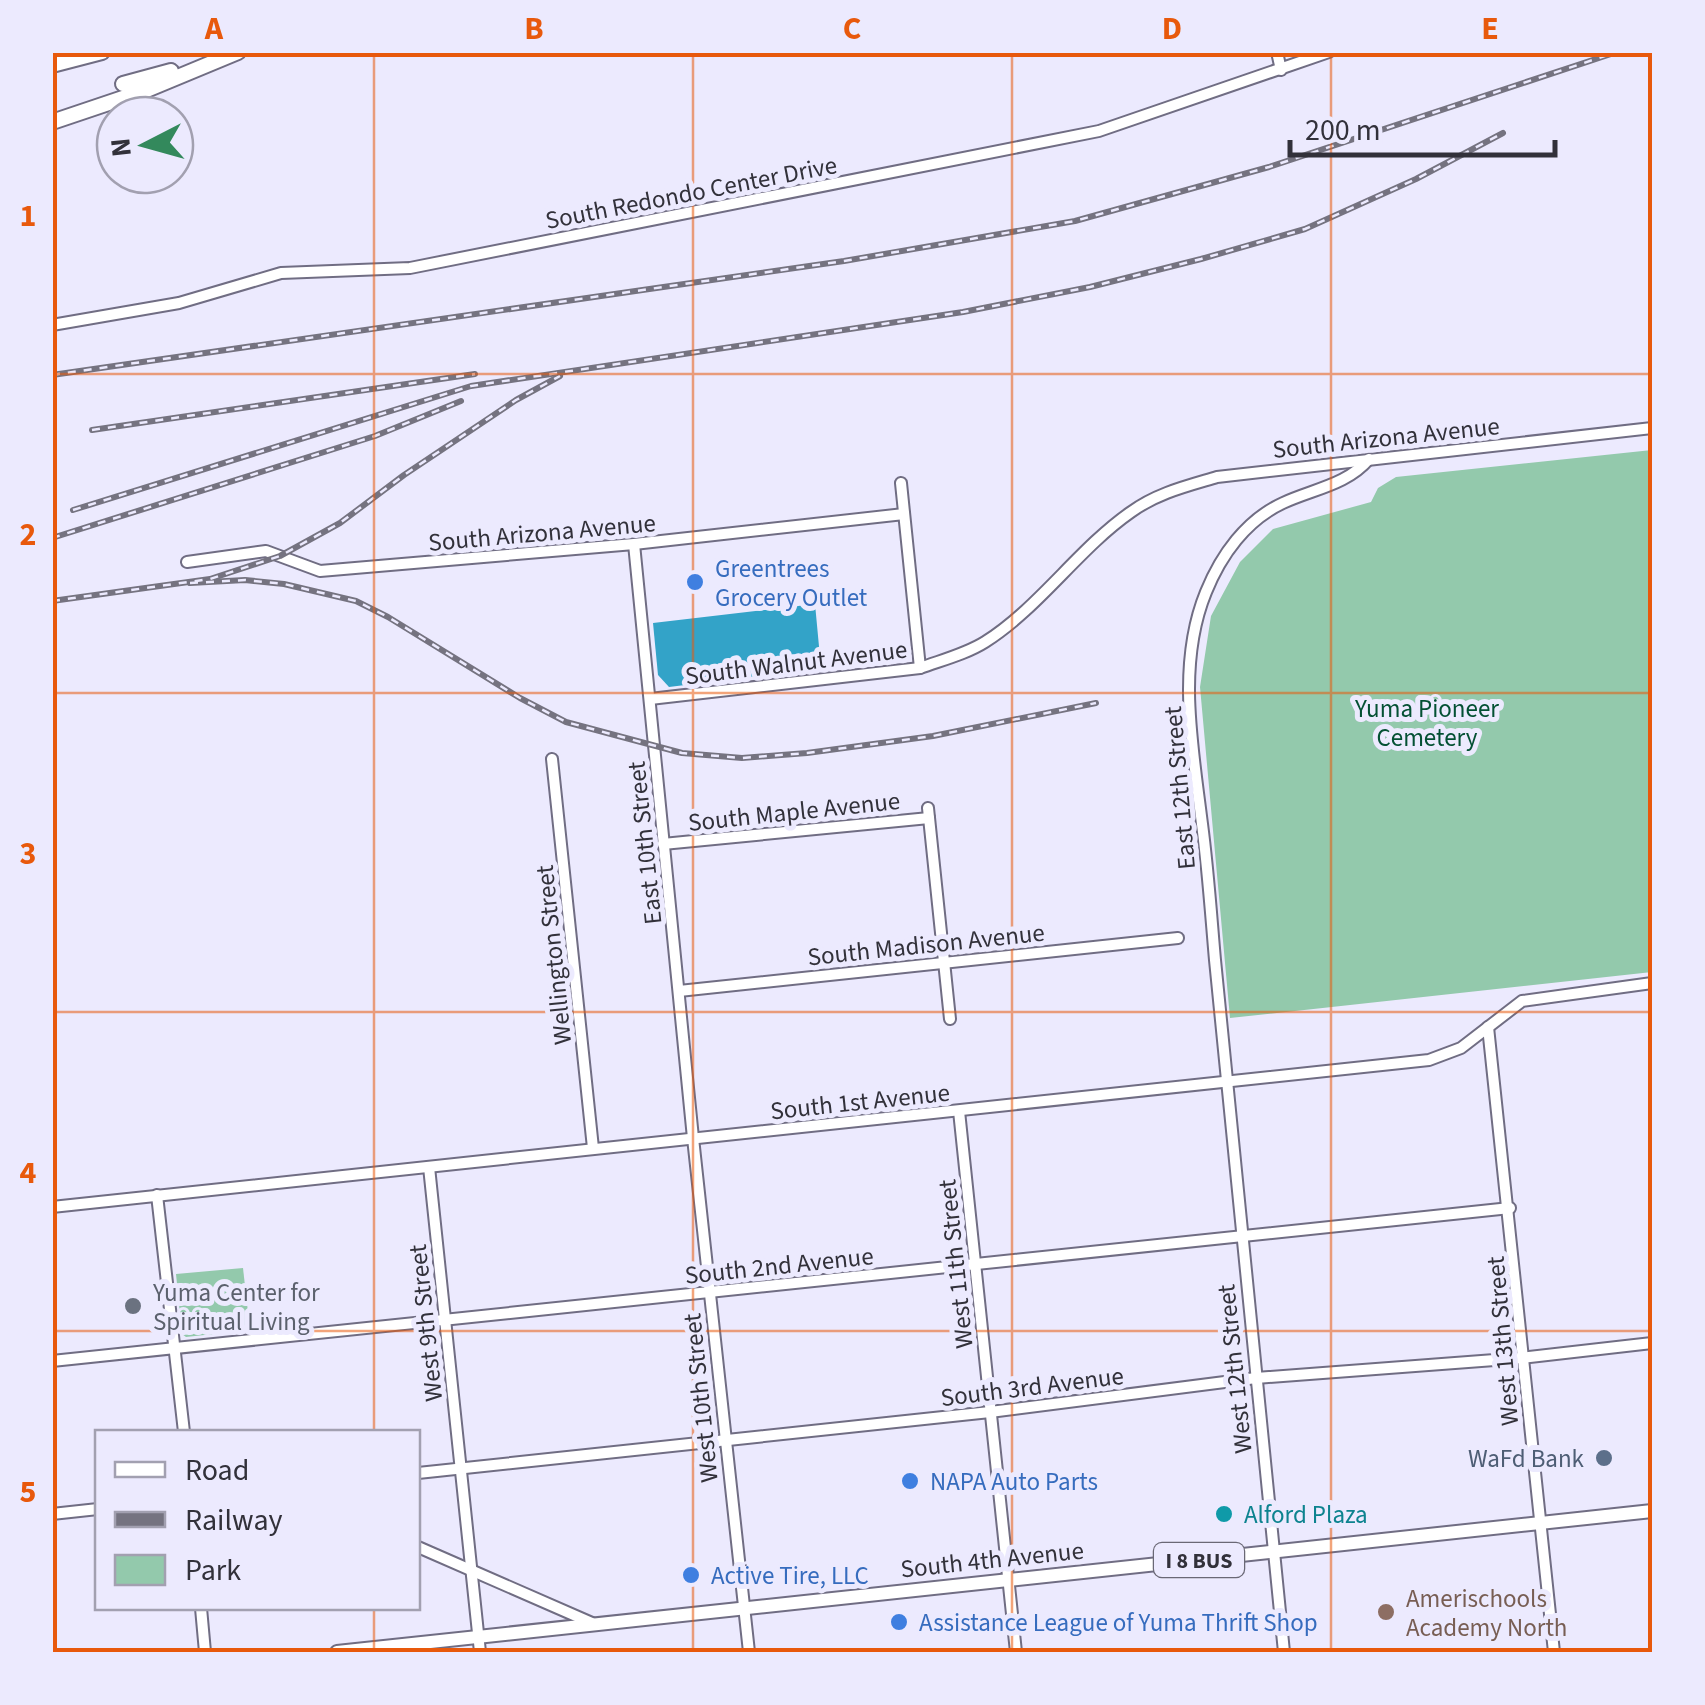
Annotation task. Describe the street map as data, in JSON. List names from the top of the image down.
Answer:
{
  "streets": {
    "main road": ["South 4th Avenue", "I 8 BUS"],
    "street": [
      "South Redondo Center Drive",
      "South Arizona Avenue",
      "South Walnut Avenue",
      "East 12th Street",
      "South Maple Avenue",
      "East 10th Street",
      "South Madison Avenue",
      "Wellington Street",
      "South 1st Avenue",
      "West 11th Street",
      "South 2nd Avenue",
      "West 9th Street",
      "West 13th Street",
      "West 12th Street",
      "South 3rd Avenue",
      "West 10th Street"
    ]
  },
  "crossings": [
    ["South Arizona Avenue", "South Walnut Avenue"],
    ["South Arizona Avenue", "East 12th Street"],
    ["South Arizona Avenue", "East 10th Street"],
    ["South Walnut Avenue", "East 10th Street"],
    ["East 12th Street", "South 1st Avenue"],
    ["East 12th Street", "West 12th Street"],
    ["South Maple Avenue", "East 10th Street"],
    ["South Maple Avenue", "South Madison Avenue"],
    ["East 10th Street", "South Madison Avenue"],
    ["East 10th Street", "South 1st Avenue"],
    ["East 10th Street", "West 10th Street"],
    ["Wellington Street", "South 1st Avenue"],
    ["South 1st Avenue", "West 11th Street"],
    ["South 1st Avenue", "West 9th Street"],
    ["South 1st Avenue", "West 13th Street"],
    ["South 1st Avenue", "West 12th Street"],
    ["South 1st Avenue", "West 10th Street"],
    ["West 11th Street", "South 2nd Avenue"],
    ["West 11th Street", "South 3rd Avenue"],
    ["West 11th Street", "South 4th Avenue"],
    ["South 2nd Avenue", "West 9th Street"],
    ["South 2nd Avenue", "West 13th Street"],
    ["South 2nd Avenue", "West 12th Street"],
    ["South 2nd Avenue", "West 10th Street"],
    ["West 9th Street", "South 3rd Avenue"],
    ["West 9th Street", "South 4th Avenue"],
    ["West 13th Street", "South 3rd Avenue"],
    ["West 13th Street", "South 4th Avenue"],
    ["West 12th Street", "South 3rd Avenue"],
    ["West 12th Street", "South 4th Avenue"],
    ["South 3rd Avenue", "West 10th Street"],
    ["West 10th Street", "South 4th Avenue"]
  ],
  "parks": ["Yuma Pioneer Cemetery"],
  "places": [
    "Greentrees Grocery Outlet",
    "Yuma Center for Spiritual Living",
    "WaFd Bank",
    "NAPA Auto Parts",
    "Alford Plaza",
    "Active Tire, LLC",
    "Amerischools Academy North",
    "Assistance League of Yuma Thrift Shop"
  ],
  "legend": ["Road", "Railway", "Park"],
  "scale_bar": "200 m",
  "north": "left",
  "grid": {
    "columns": [
      "A",
      "B",
      "C",
      "D",
      "E"
    ],
    "rows": [
      "1",
      "2",
      "3",
      "4",
      "5"
    ]
  }
}
